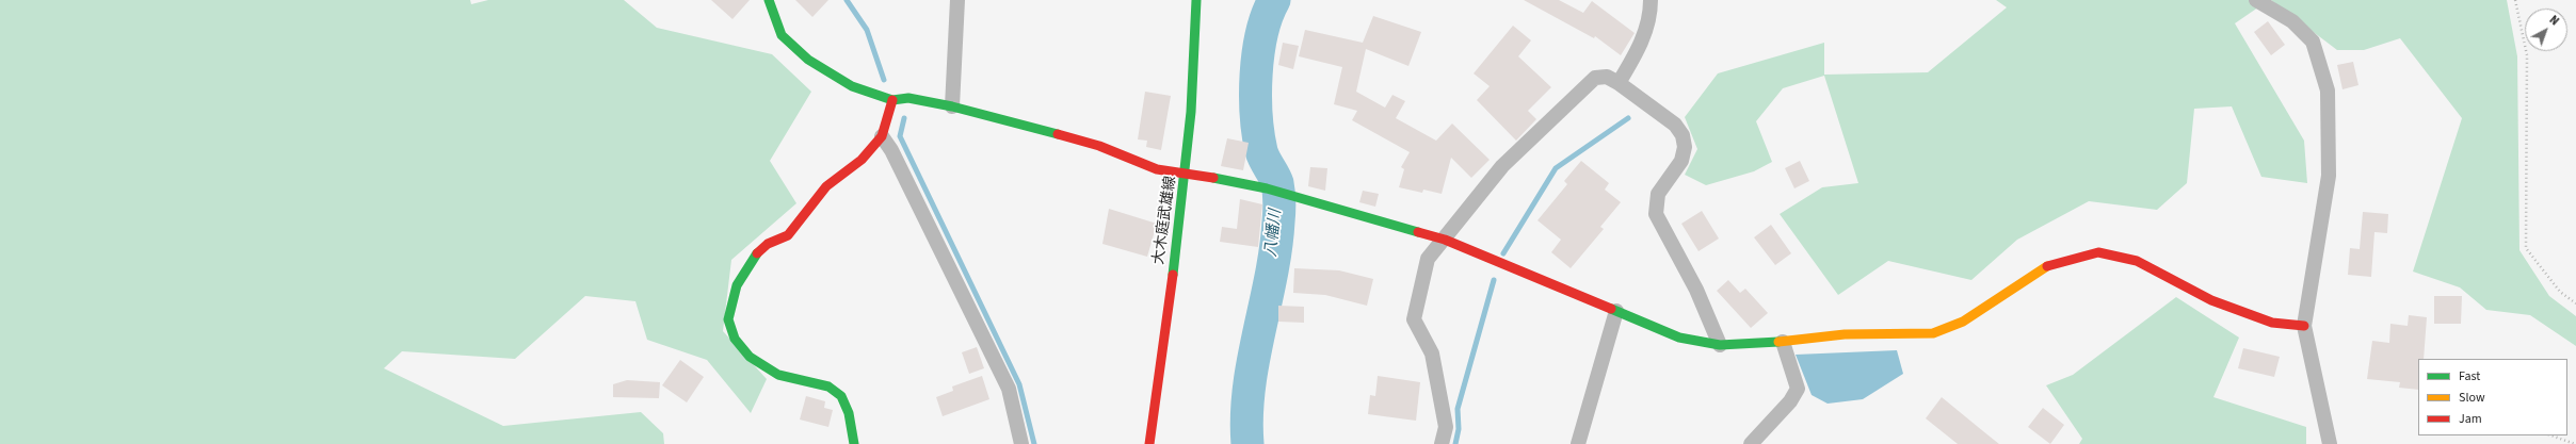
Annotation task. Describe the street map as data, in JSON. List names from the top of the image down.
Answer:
{
  "streets": {
    "street": ["大木庭武雄線"]
  },
  "water": ["八幡川"],
  "legend": ["Fast", "Slow", "Jam"],
  "north": "top right"
}
